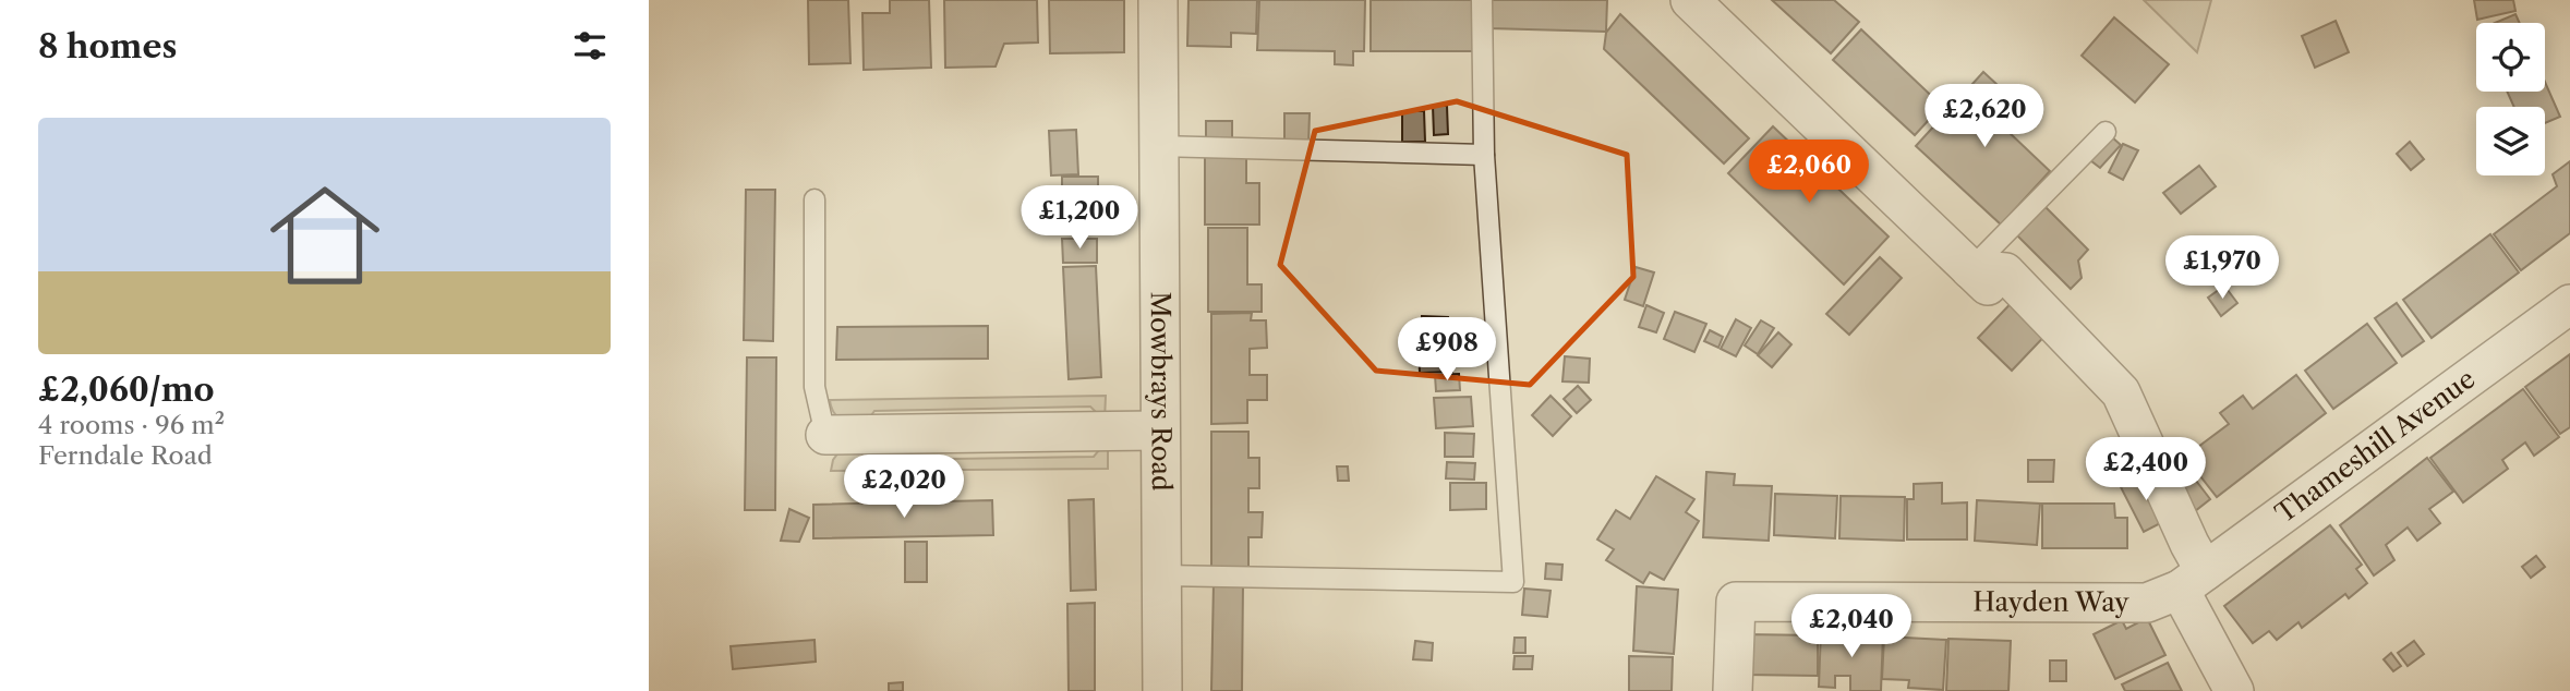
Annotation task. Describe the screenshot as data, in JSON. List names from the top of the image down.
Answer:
{
  "streets": {
    "street": ["Mowbrays Road", "Thameshill Avenue", "Hayden Way"]
  },
  "crossings": [
    ["Thameshill Avenue", "Hayden Way"]
  ],
  "page": {
    "heading": "8 homes",
    "price": [
      "£2,620",
      "£2,060",
      "£1,200",
      "£1,970",
      "£908",
      "£2,400",
      "£2,020",
      "£2,040"
    ],
    "list": [
      {
        "name": "£2,060/mo",
        "note": "4 rooms · 96 m² · Ferndale Road"
      }
    ]
  }
}
